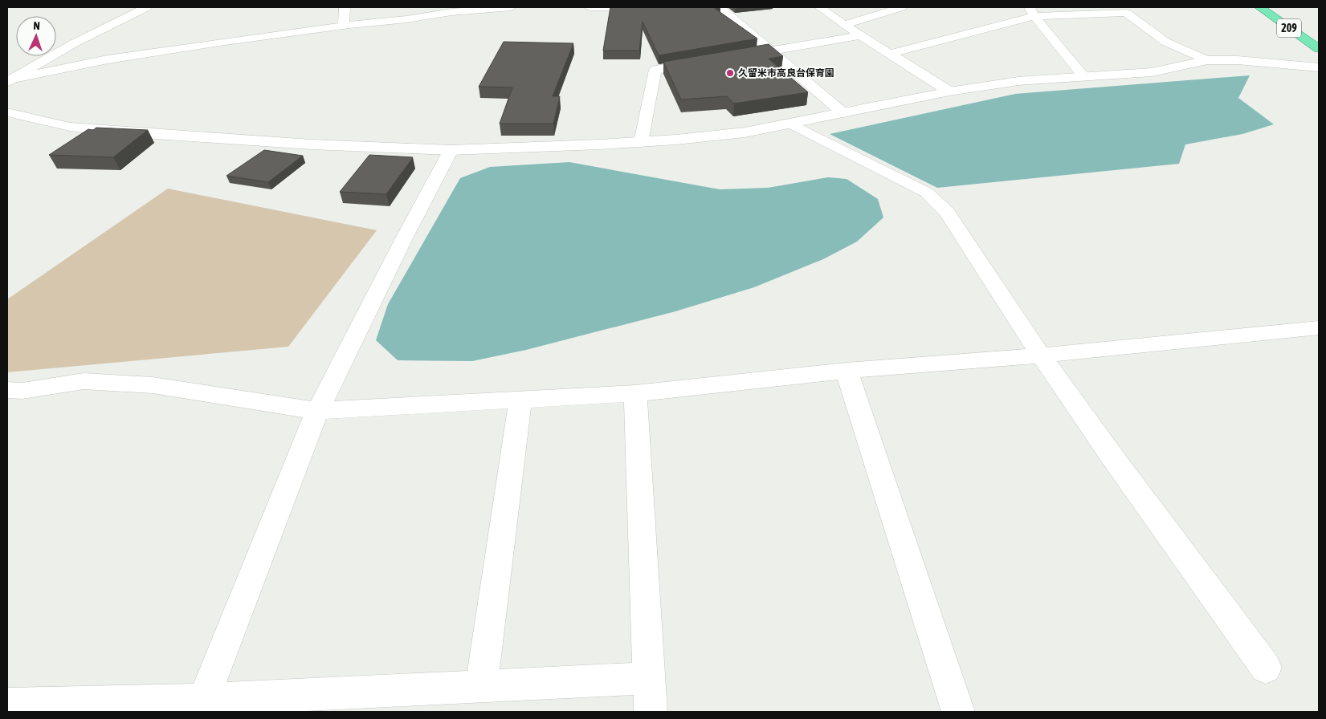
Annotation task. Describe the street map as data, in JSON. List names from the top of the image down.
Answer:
{
  "streets": {
    "highway": ["209"]
  },
  "places": ["久留米市高良台保育園"],
  "north": "top"
}
